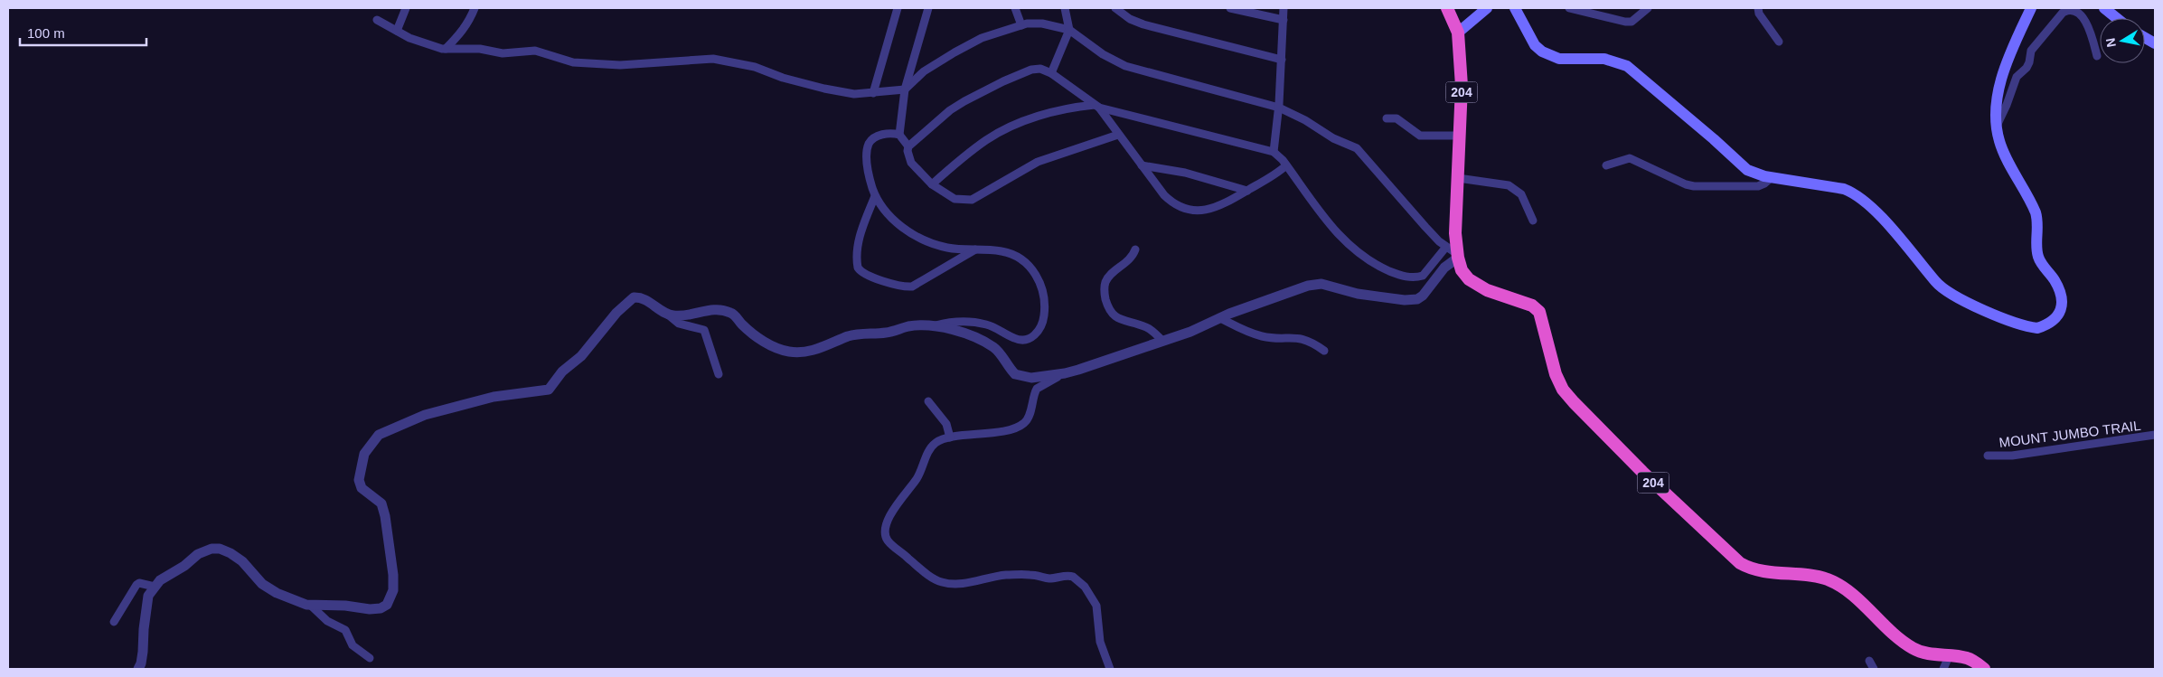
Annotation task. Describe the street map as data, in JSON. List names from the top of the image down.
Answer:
{
  "streets": {
    "highway": ["204"],
    "street": ["MOUNT JUMBO TRAIL"]
  },
  "scale_bar": "100 m",
  "north": "left"
}
